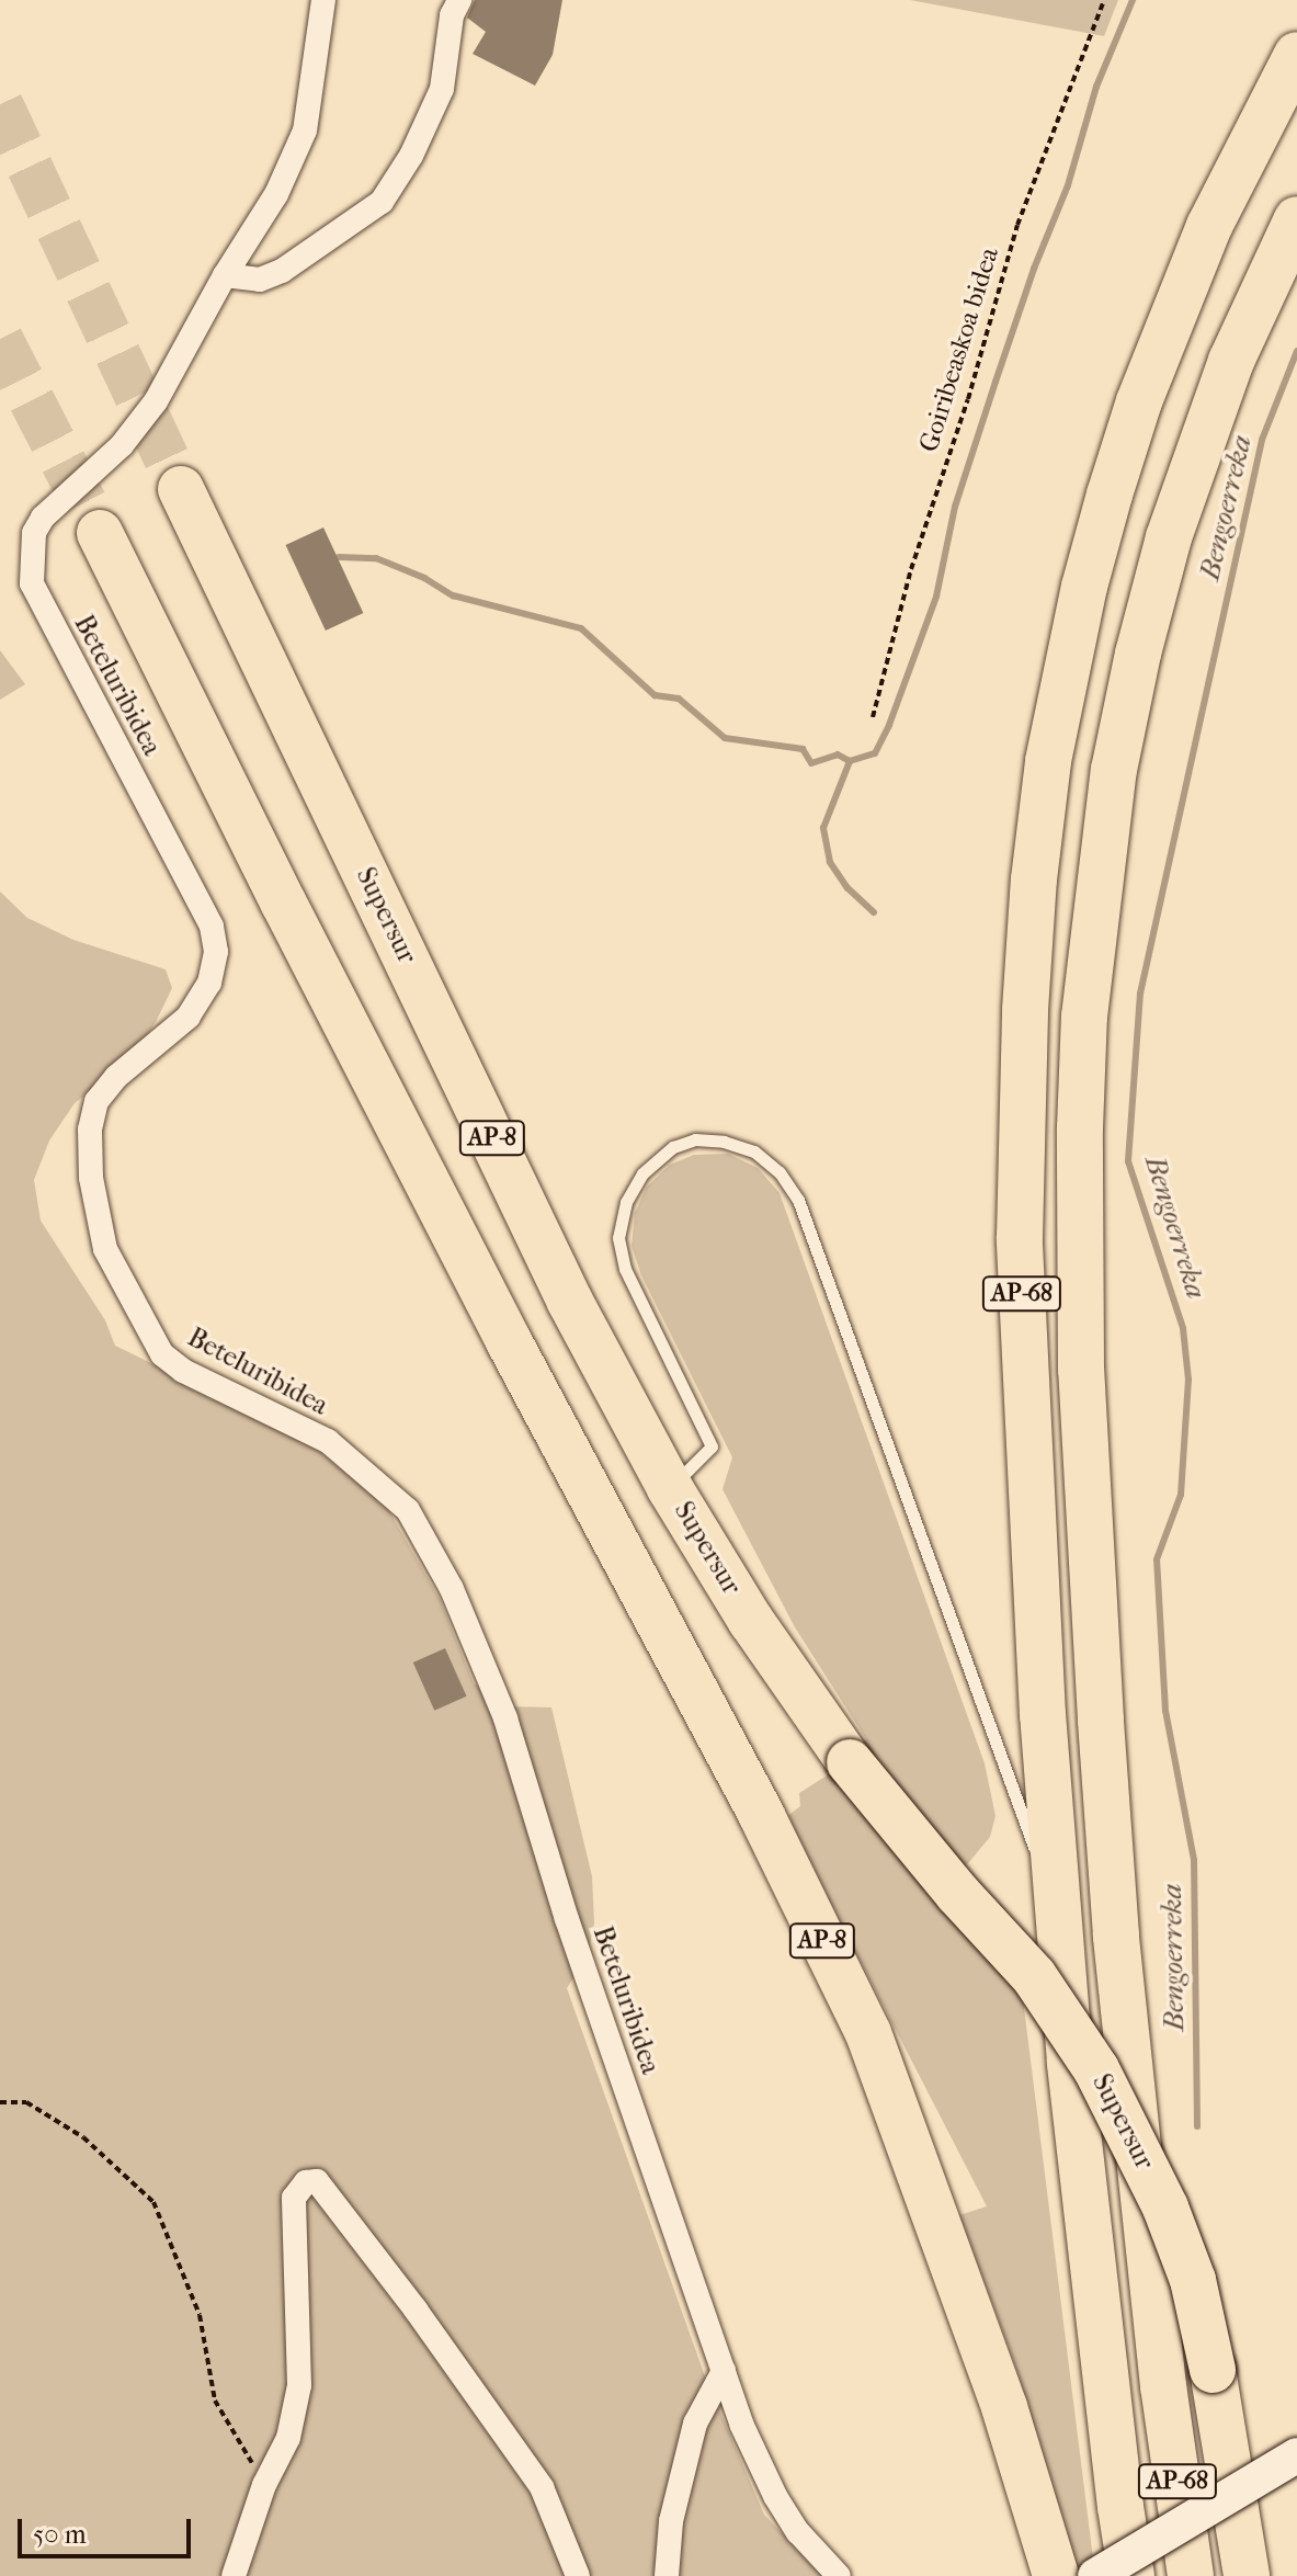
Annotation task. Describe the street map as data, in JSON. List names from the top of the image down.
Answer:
{
  "streets": {
    "highway": ["Supersur", "AP-8", "AP-68"],
    "street": ["Beteluribidea"],
    "path": ["Goiribeaskoa bidea"]
  },
  "water": ["Bengoerreka"],
  "scale_bar": "50 m"
}
